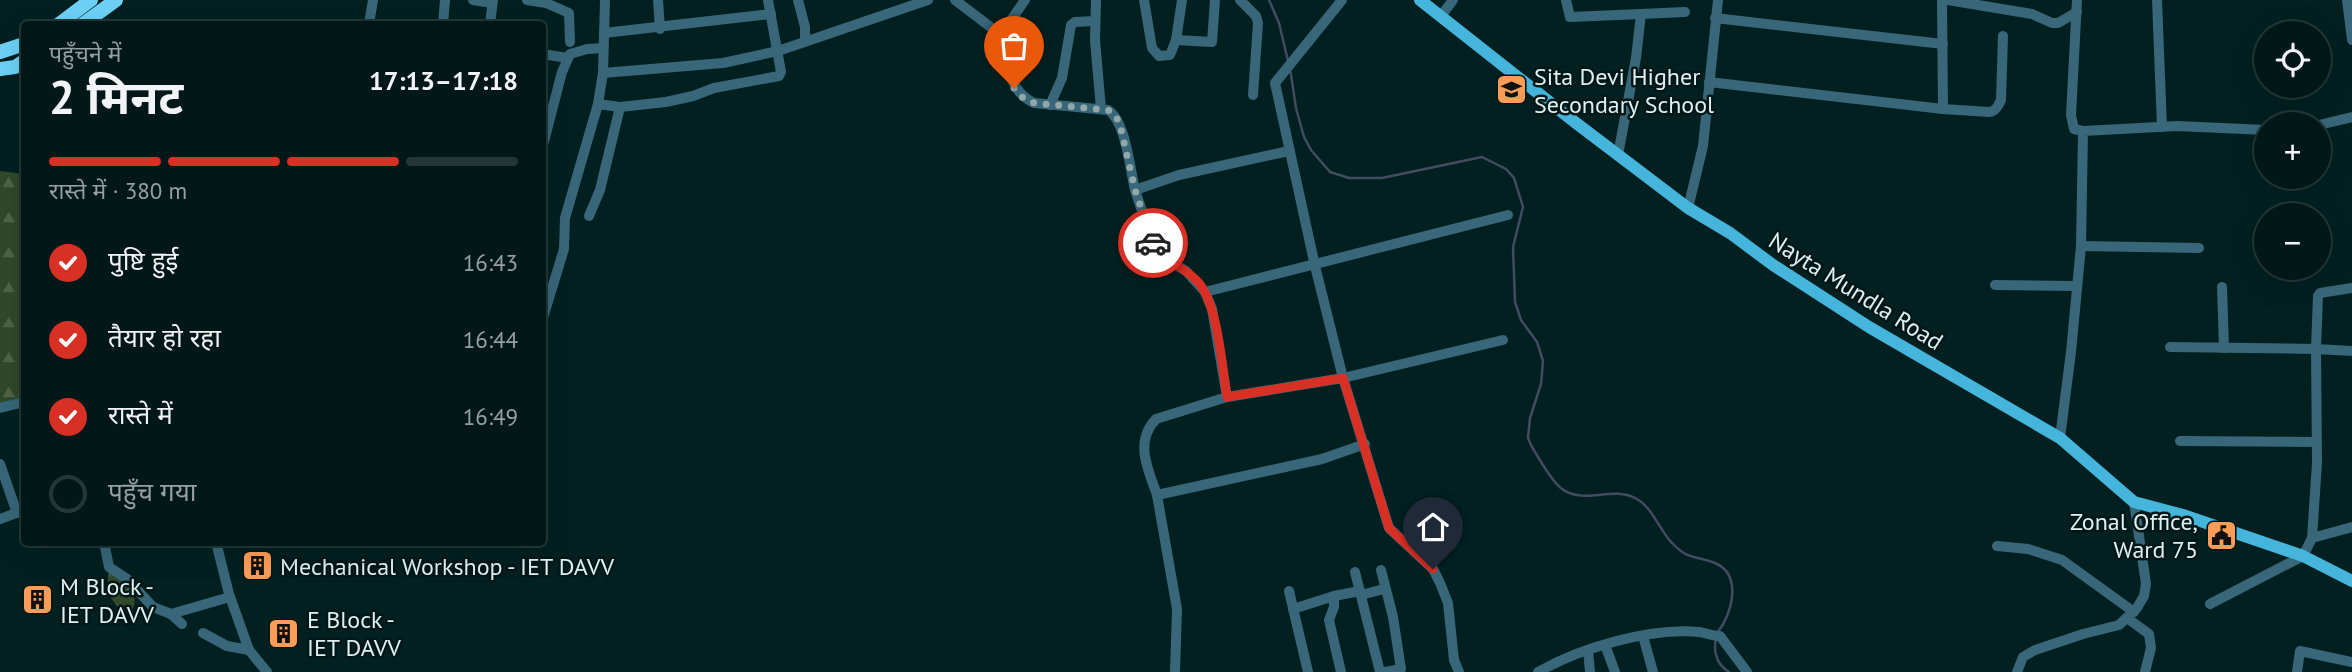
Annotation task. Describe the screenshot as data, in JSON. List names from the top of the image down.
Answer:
{
  "streets": {
    "main road": ["Nayta Mundla Road"]
  },
  "places": {
    "school or university": ["Sita Devi Higher Secondary School"],
    "public building": ["Zonal Office, Ward 75"],
    "building": ["Mechanical Workshop - IET DAVV", "M Block - IET DAVV", "E Block - IET DAVV"]
  },
  "page": {
    "map_buttons": ["+", "−"],
    "heading": ["2 मिनट", "पहुँचने में", "17:13–17:18"],
    "bar": "रास्ते में · 380 m",
    "list": [
      ["पुष्टि हुई", "16:43"],
      ["तैयार हो रहा", "16:44"],
      ["रास्ते में", "16:49"],
      "पहुँच गया"
    ]
  }
}
